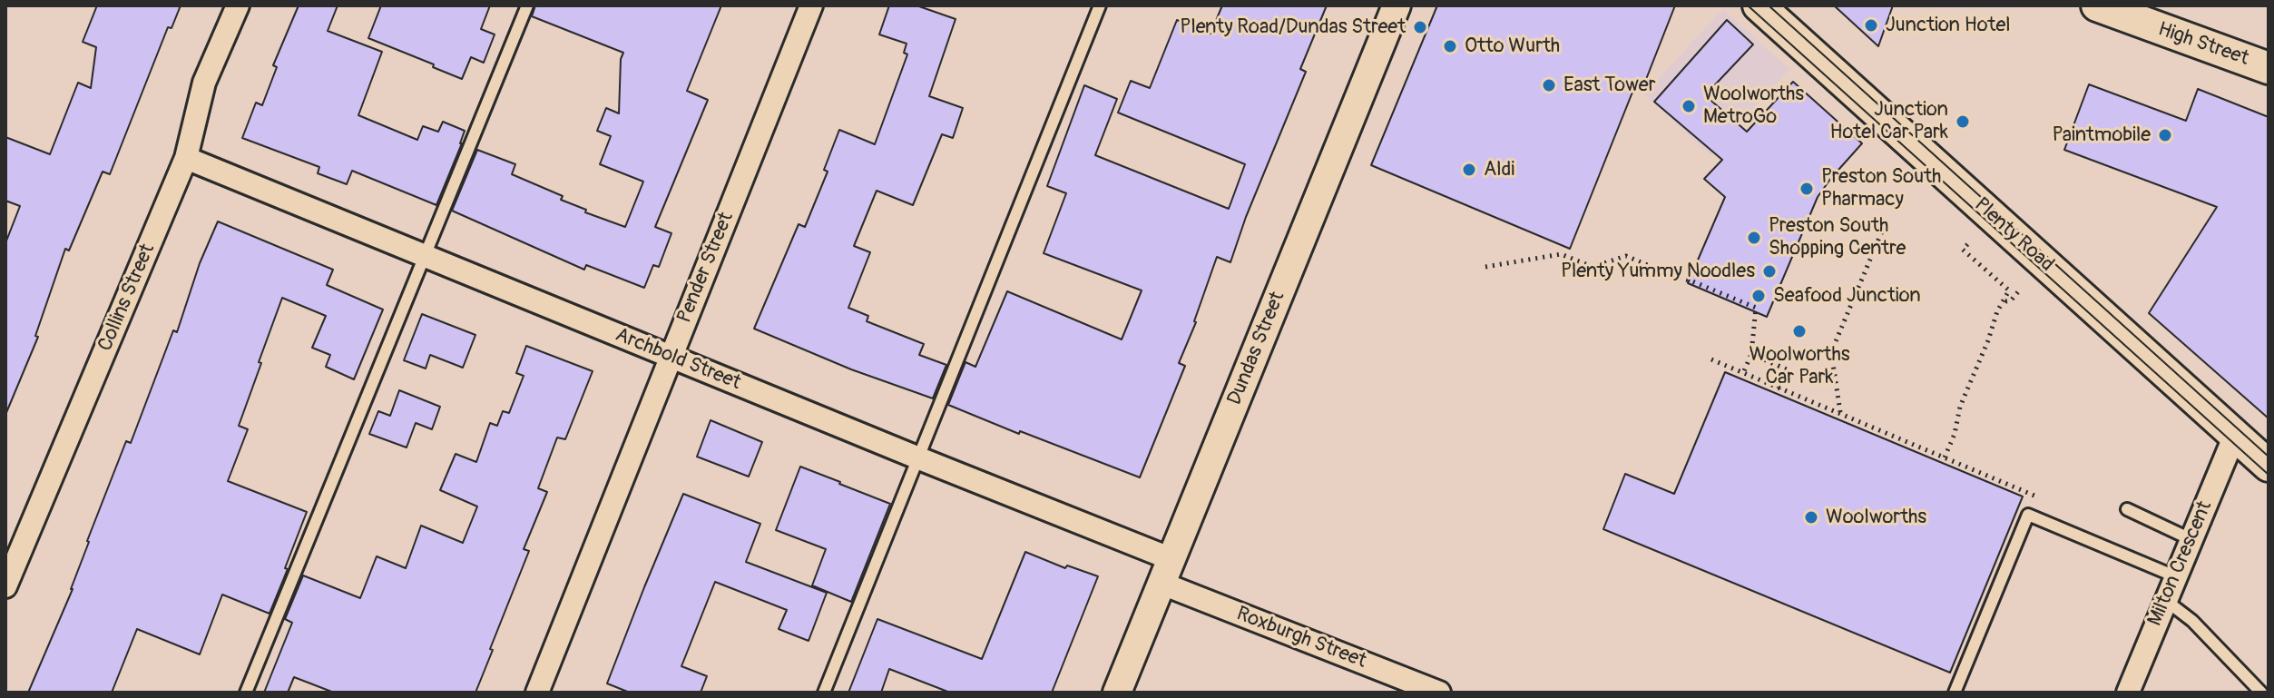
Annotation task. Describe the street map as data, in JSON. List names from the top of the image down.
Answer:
{
  "streets": {
    "main road": ["High Street", "Plenty Road"],
    "street": [
      "Pender Street",
      "Collins Street",
      "Dundas Street",
      "Archbold Street",
      "Milton Crescent",
      "Roxburgh Street"
    ]
  },
  "crossings": [
    ["Plenty Road", "Milton Crescent"],
    ["Pender Street", "Archbold Street"],
    ["Collins Street", "Archbold Street"],
    ["Dundas Street", "Archbold Street"],
    ["Dundas Street", "Roxburgh Street"],
    ["Archbold Street", "Roxburgh Street"]
  ],
  "places": [
    "Junction Hotel",
    "Plenty Road/Dundas Street",
    "Otto Wurth",
    "East Tower",
    "Woolworths MetroGo",
    "Junction Hotel Car Park",
    "Paintmobile",
    "Aldi",
    "Preston South Pharmacy",
    "Preston South Shopping Centre",
    "Plenty Yummy Noodles",
    "Seafood Junction",
    "Woolworths Car Park",
    "Woolworths"
  ]
}
